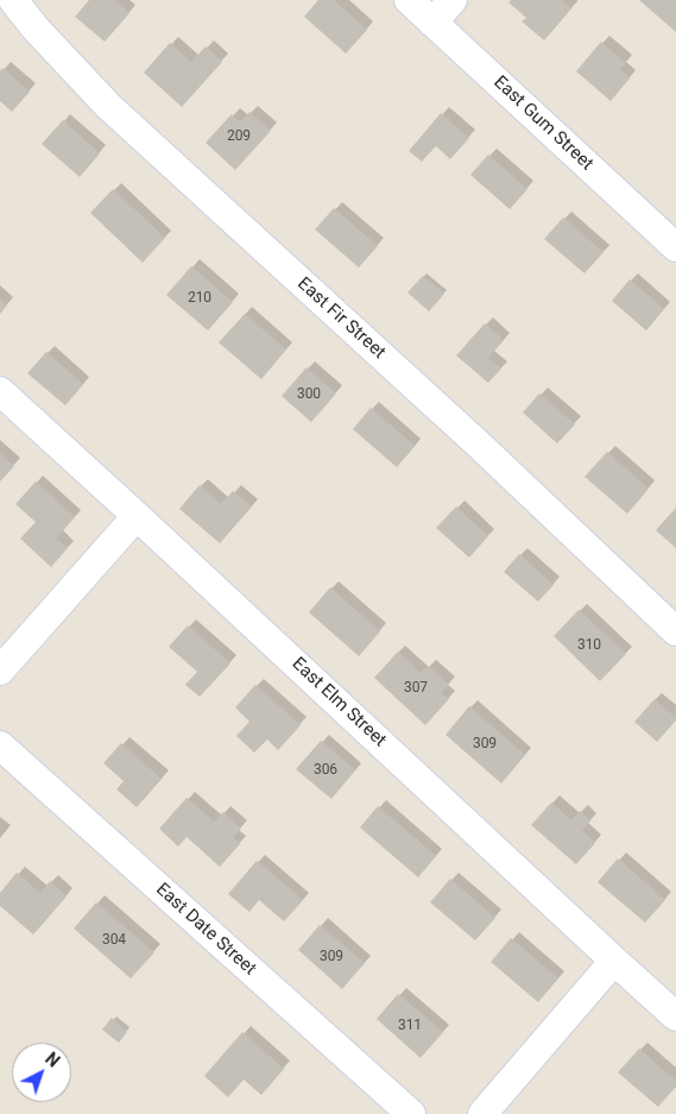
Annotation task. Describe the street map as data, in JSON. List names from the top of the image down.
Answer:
{
  "streets": {
    "street": [
      "East Gum Street",
      "East Fir Street",
      "East Elm Street",
      "East Date Street"
    ]
  },
  "house_numbers": [
    "209",
    "210",
    "300",
    "310",
    "307",
    "309",
    "306",
    "304",
    "309",
    "311"
  ],
  "north": "top right"
}
